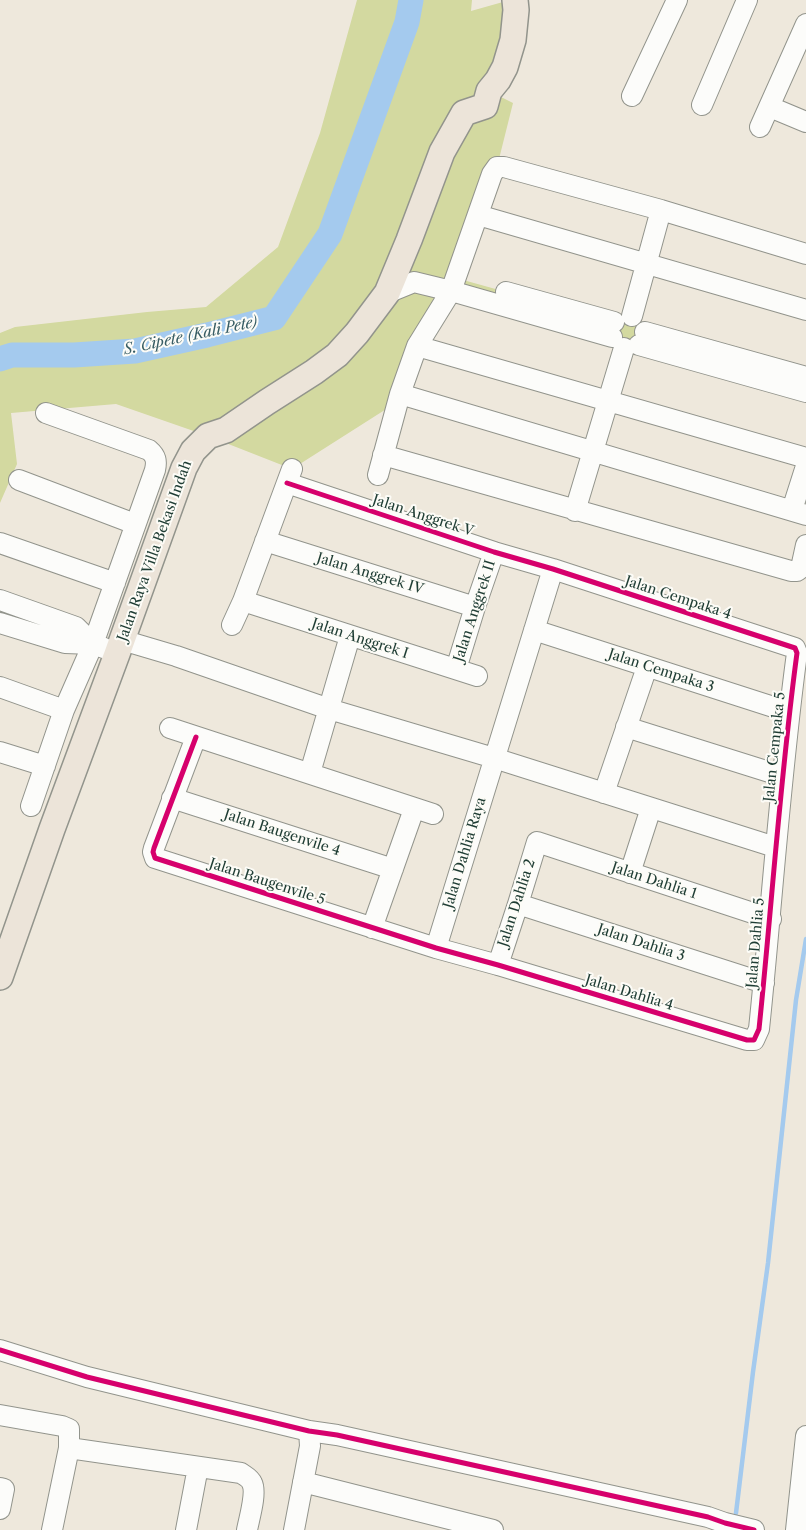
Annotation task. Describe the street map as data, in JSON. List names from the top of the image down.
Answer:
{
  "streets": {
    "main road": ["Jalan Raya Villa Bekasi Indah"],
    "street": [
      "Jalan Anggrek V",
      "Jalan Anggrek IV",
      "Jalan Cempaka 4",
      "Jalan Anggrek II",
      "Jalan Anggrek I",
      "Jalan Cempaka 3",
      "Jalan Cempaka 5",
      "Jalan Baugenvile 4",
      "Jalan Dahlia Raya",
      "Jalan Dahlia 1",
      "Jalan Baugenvile 5",
      "Jalan Dahlia 2",
      "Jalan Dahlia 3",
      "Jalan Dahlia 5",
      "Jalan Dahlia 4"
    ]
  },
  "crossings": [
    ["Jalan Anggrek V", "Jalan Anggrek IV"],
    ["Jalan Anggrek V", "Jalan Cempaka 4"],
    ["Jalan Anggrek V", "Jalan Anggrek II"],
    ["Jalan Anggrek V", "Jalan Dahlia Raya"],
    ["Jalan Anggrek IV", "Jalan Anggrek II"],
    ["Jalan Cempaka 4", "Jalan Cempaka 5"],
    ["Jalan Cempaka 4", "Jalan Dahlia Raya"],
    ["Jalan Anggrek II", "Jalan Anggrek I"],
    ["Jalan Cempaka 3", "Jalan Cempaka 5"],
    ["Jalan Cempaka 3", "Jalan Dahlia Raya"],
    ["Jalan Cempaka 5", "Jalan Dahlia 5"],
    ["Jalan Baugenvile 4", "Jalan Baugenvile 5"],
    ["Jalan Dahlia Raya", "Jalan Baugenvile 5"],
    ["Jalan Dahlia Raya", "Jalan Dahlia 4"],
    ["Jalan Dahlia 1", "Jalan Dahlia 2"],
    ["Jalan Dahlia 1", "Jalan Dahlia 5"],
    ["Jalan Baugenvile 5", "Jalan Dahlia 4"],
    ["Jalan Dahlia 2", "Jalan Dahlia 3"],
    ["Jalan Dahlia 2", "Jalan Dahlia 4"],
    ["Jalan Dahlia 3", "Jalan Dahlia 5"],
    ["Jalan Dahlia 5", "Jalan Dahlia 4"]
  ],
  "water": ["S. Cipete (Kali Pete)"]
}
